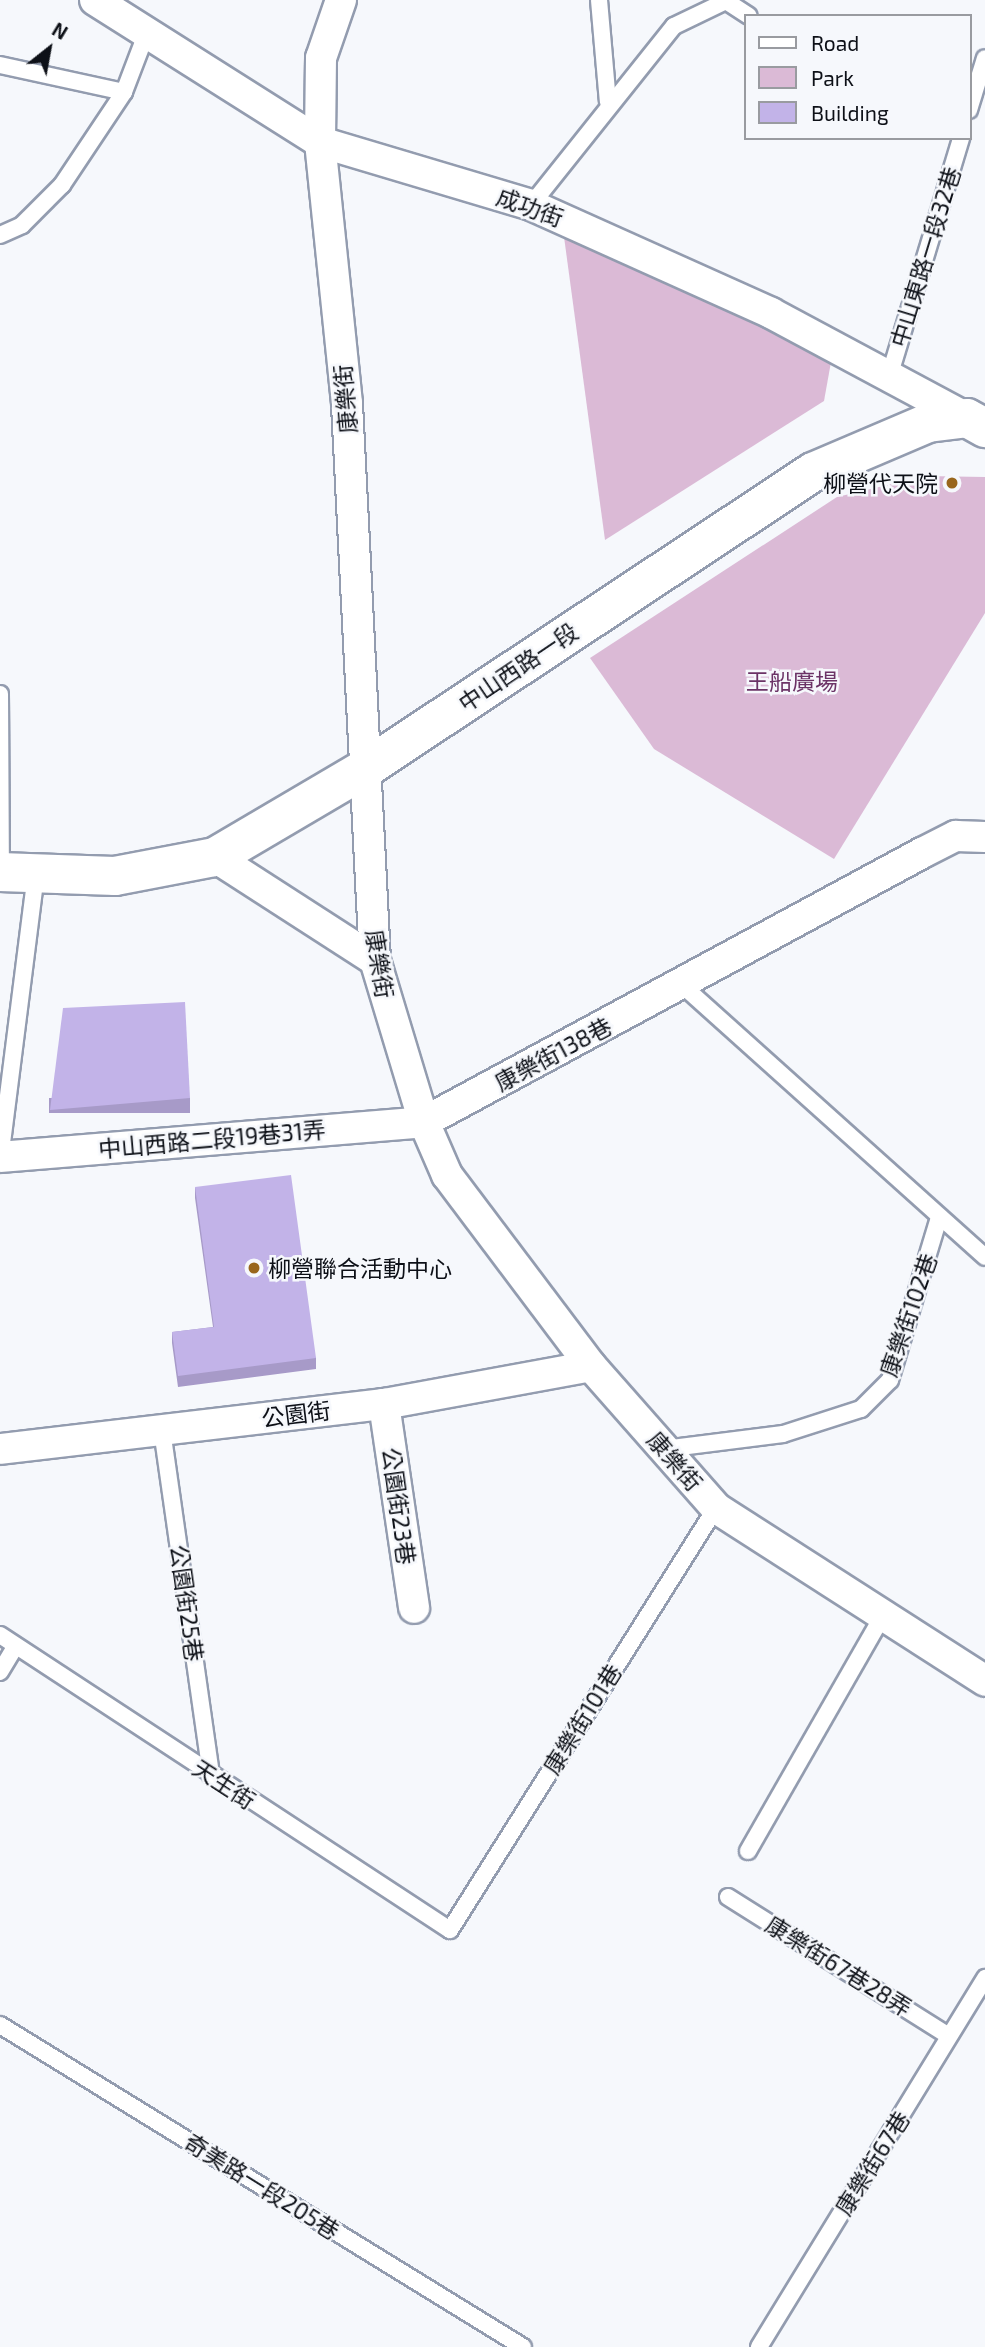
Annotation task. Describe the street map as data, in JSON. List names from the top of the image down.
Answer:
{
  "streets": {
    "street": [
      "成功街",
      "康樂街",
      "中山西路一段",
      "康樂街138巷",
      "中山西路二段19巷31弄",
      "公園街",
      "公園街23巷"
    ],
    "lane": [
      "中山東路一段32巷",
      "康樂街102巷",
      "公園街25巷",
      "康樂街101巷",
      "天生街",
      "康樂街67巷28弄",
      "康樂街67巷",
      "奇美路一段205巷"
    ]
  },
  "crossings": [
    ["成功街", "中山東路一段32巷"],
    ["成功街", "康樂街"],
    ["成功街", "中山西路一段"],
    ["康樂街", "中山西路一段"],
    ["康樂街", "康樂街138巷"],
    ["康樂街", "中山西路二段19巷31弄"],
    ["康樂街", "康樂街102巷"],
    ["康樂街", "公園街"],
    ["康樂街", "康樂街101巷"],
    ["康樂街138巷", "中山西路二段19巷31弄"],
    ["公園街", "公園街23巷"],
    ["公園街", "公園街25巷"],
    ["公園街25巷", "天生街"],
    ["康樂街101巷", "天生街"],
    ["康樂街67巷28弄", "康樂街67巷"]
  ],
  "parks": ["王船廣場"],
  "places": ["柳營代天院", "柳營聯合活動中心"],
  "legend": ["Road", "Park", "Building"],
  "north": "top right"
}
